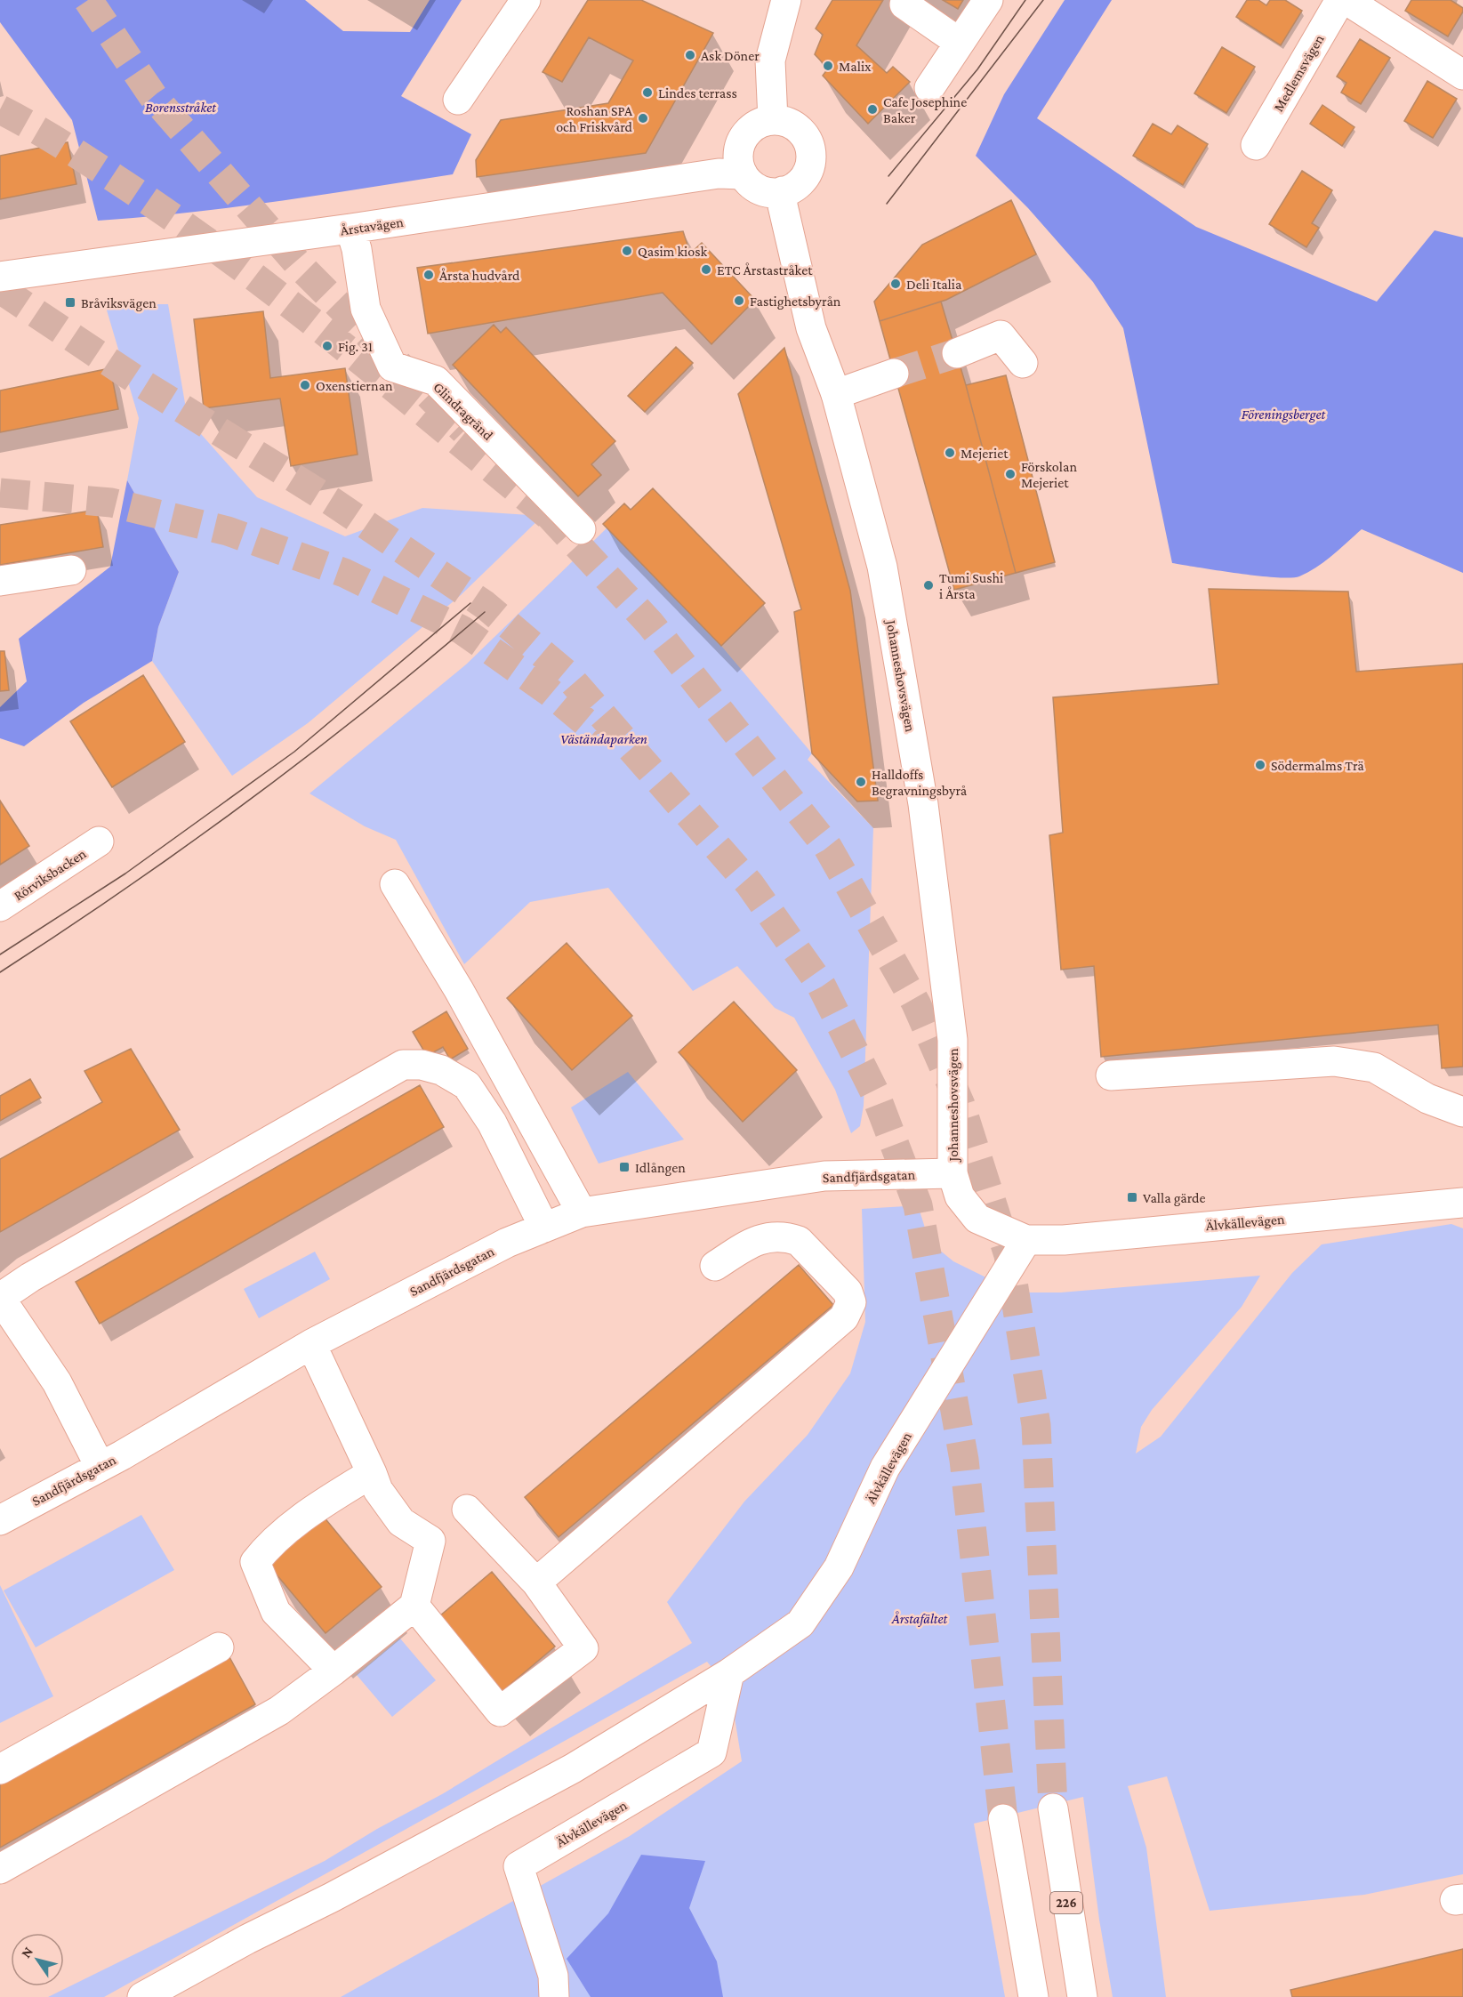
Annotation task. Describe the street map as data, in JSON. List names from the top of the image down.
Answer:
{
  "streets": {
    "main road": [
      "Medlemsvägen",
      "Årstavägen",
      "Glindragränd",
      "Johanneshovsvägen",
      "Rörviksbacken",
      "Sandfjärdsgatan",
      "Älvkällevägen",
      "226"
    ]
  },
  "crossings": [
    ["Årstavägen", "Glindragränd"],
    ["Årstavägen", "Johanneshovsvägen"],
    ["Johanneshovsvägen", "Sandfjärdsgatan"],
    ["Johanneshovsvägen", "Älvkällevägen"],
    ["Sandfjärdsgatan", "Älvkällevägen"]
  ],
  "parks": [
    "Borensstråket",
    "Föreningsberget",
    "Väständaparken",
    "Årstafältet"
  ],
  "places": {
    "other": [
      "Ask Döner",
      "Malix",
      "Lindes terrass",
      "Cafe Josephine Baker",
      "Roshan SPA och Friskvård",
      "Qasim kiosk",
      "ETC Årstastråket",
      "Årsta hudvård",
      "Deli Italia",
      "Fastighetsbyrån",
      "Fig. 31",
      "Oxenstiernan",
      "Mejeriet",
      "Förskolan Mejeriet",
      "Tumi Sushi i Årsta",
      "Södermalms Trä",
      "Halldoffs Begravningsbyrå"
    ],
    "transit": ["Bråviksvägen", "Idlången", "Valla gärde"]
  },
  "north": "top left"
}
